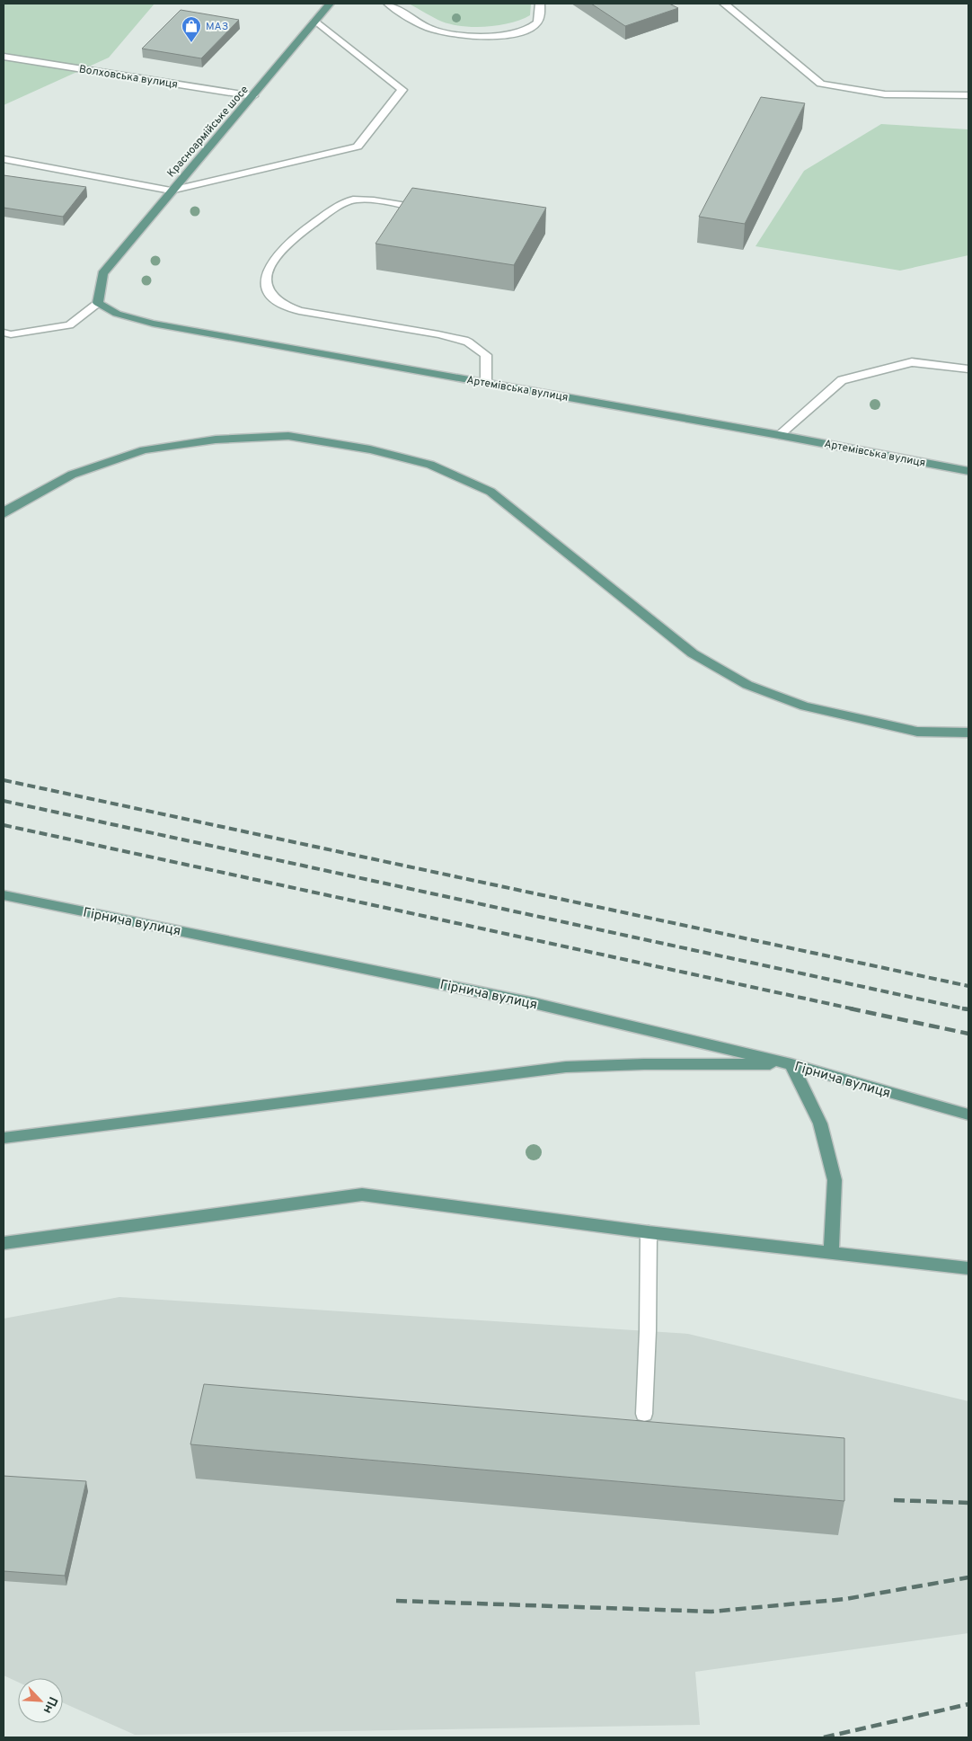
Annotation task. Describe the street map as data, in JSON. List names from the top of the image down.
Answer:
{
  "streets": {
    "main road": ["Красноармійське шосе", "Артемівська вулиця", "Гірнича вулиця"],
    "street": ["Волховська вулиця"]
  },
  "crossings": [
    ["Волховська вулиця", "Красноармійське шосе"],
    ["Красноармійське шосе", "Артемівська вулиця"]
  ],
  "places": {
    "shop": ["МАЗ"]
  },
  "north": "bottom right"
}
